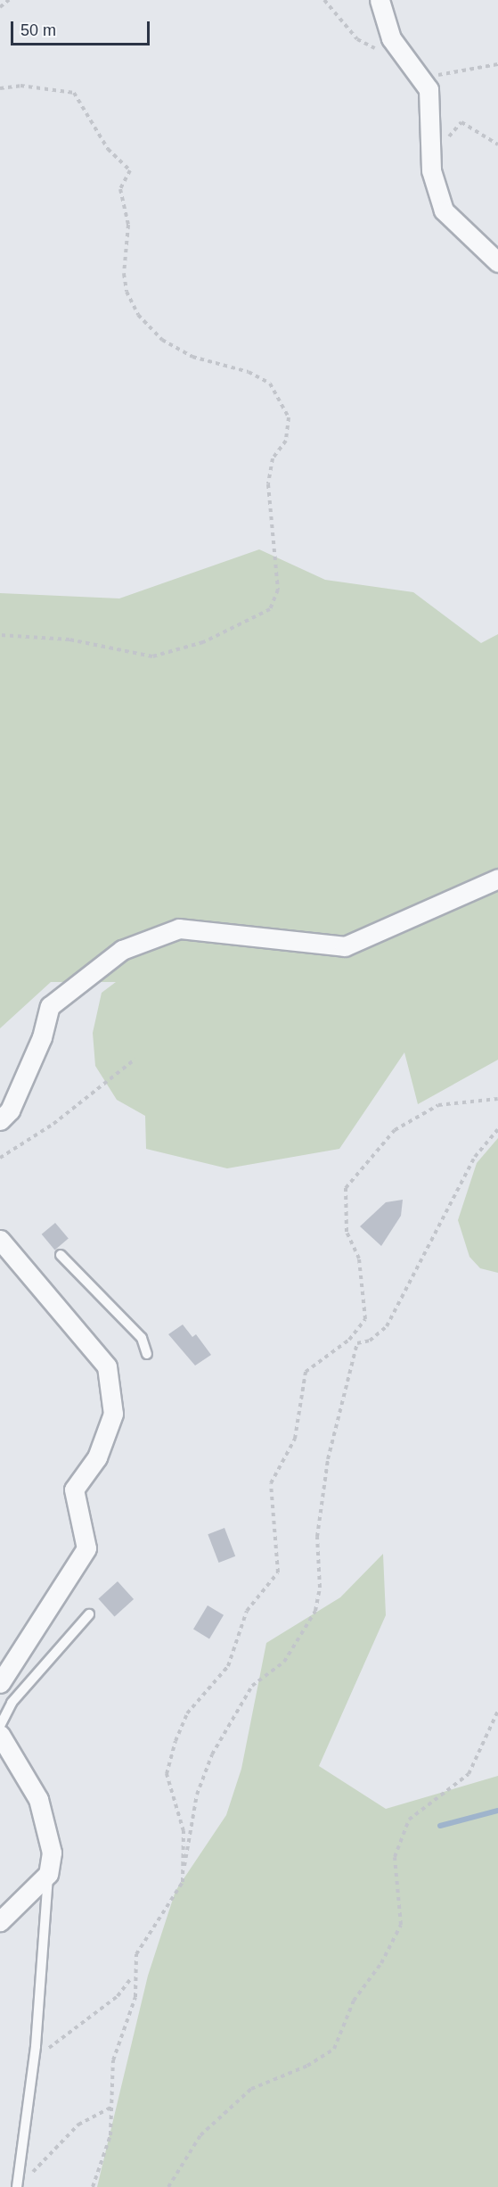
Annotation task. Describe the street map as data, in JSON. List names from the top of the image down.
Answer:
{
  "scale_bar": "50 m"
}
